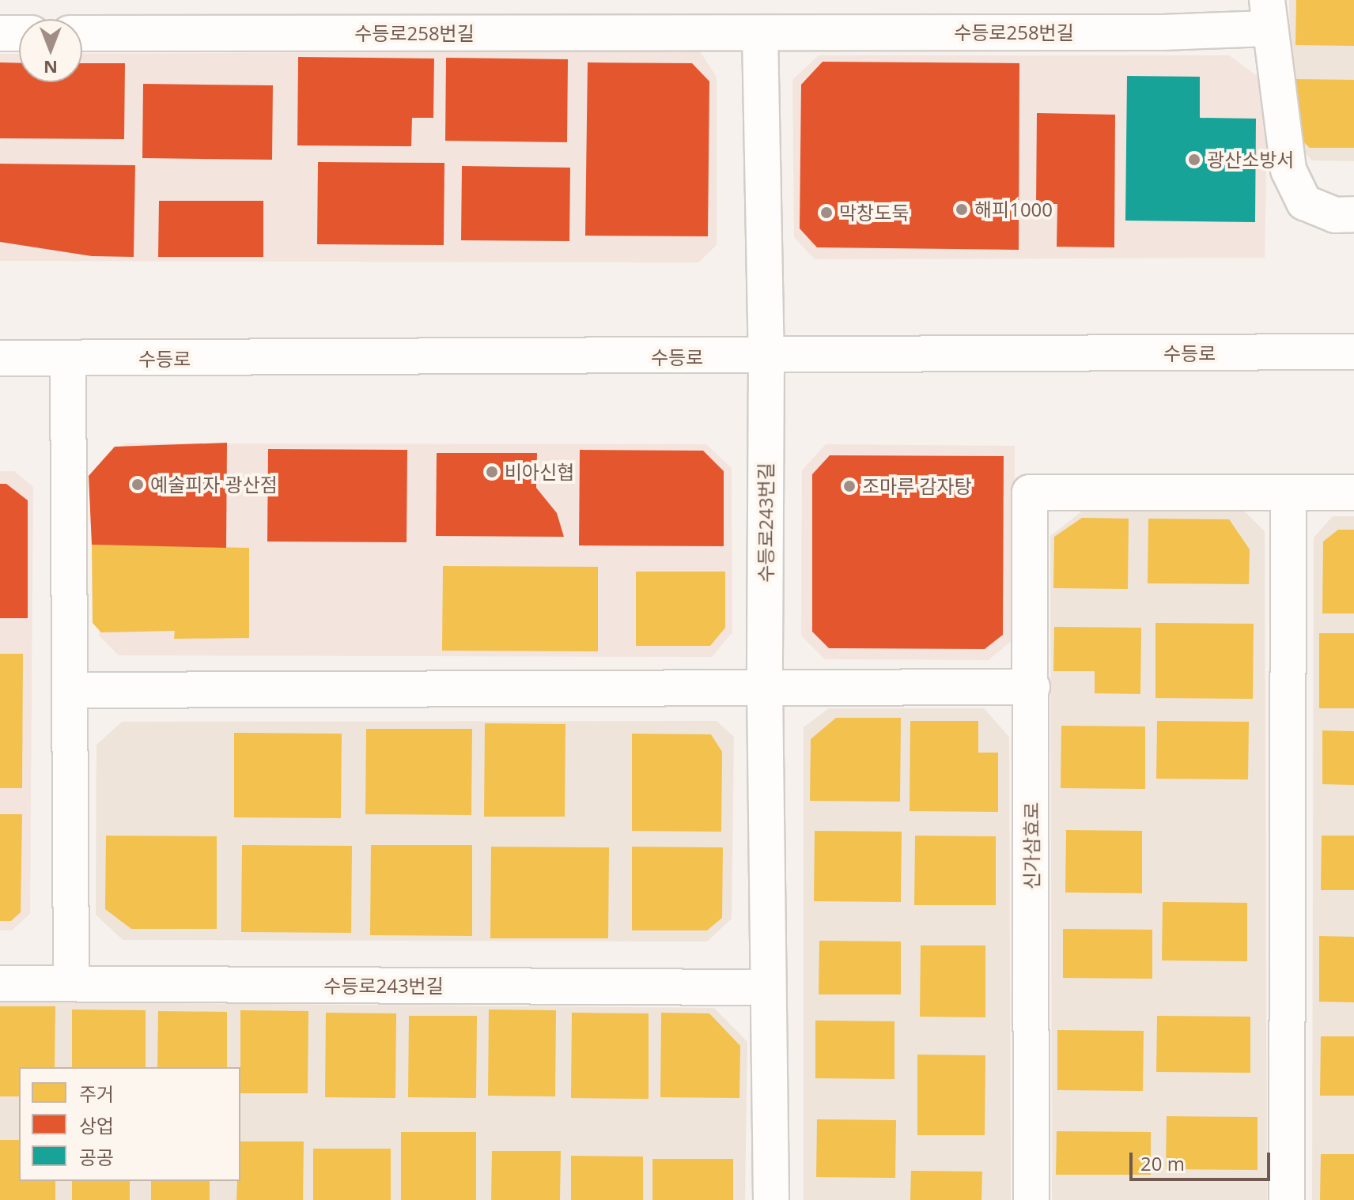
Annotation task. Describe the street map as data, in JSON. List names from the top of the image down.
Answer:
{
  "streets": {
    "street": [
      "수등로258번길",
      "수등로",
      "수등로243번길",
      "신가삼효로"
    ]
  },
  "crossings": [
    ["수등로", "수등로243번길"]
  ],
  "places": [
    "광산소방서",
    "해피1000",
    "막창도둑",
    "비아신협",
    "예술피자 광산점",
    "조마루 감자탕"
  ],
  "legend": ["주거", "상업", "공공"],
  "scale_bar": "20 m",
  "north": "bottom"
}
